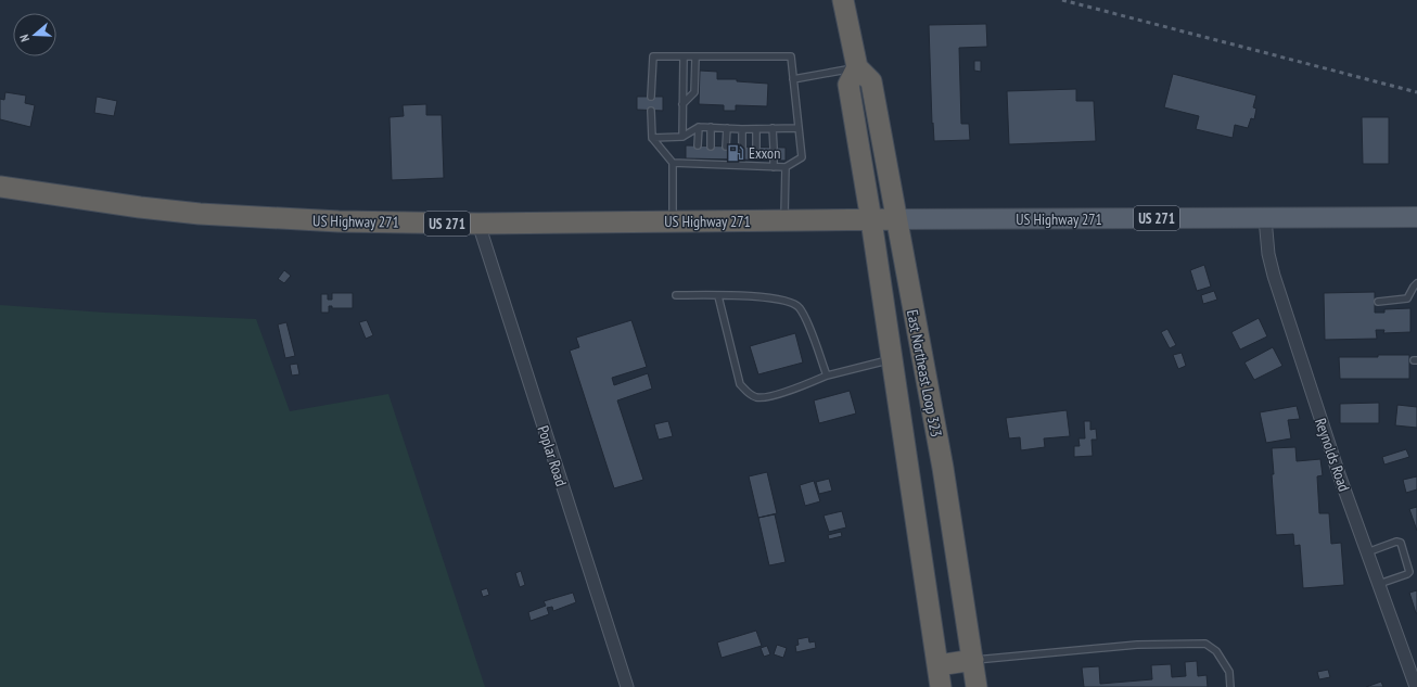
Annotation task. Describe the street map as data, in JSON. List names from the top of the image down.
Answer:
{
  "streets": {
    "highway": ["US 271", "US Highway 271", "East Northeast Loop 323"],
    "street": ["Reynolds Road", "Poplar Road"]
  },
  "crossings": [
    ["US Highway 271", "East Northeast Loop 323"],
    ["US Highway 271", "Reynolds Road"],
    ["US Highway 271", "Poplar Road"]
  ],
  "places": {
    "fuel station": ["Exxon"]
  },
  "north": "left"
}
